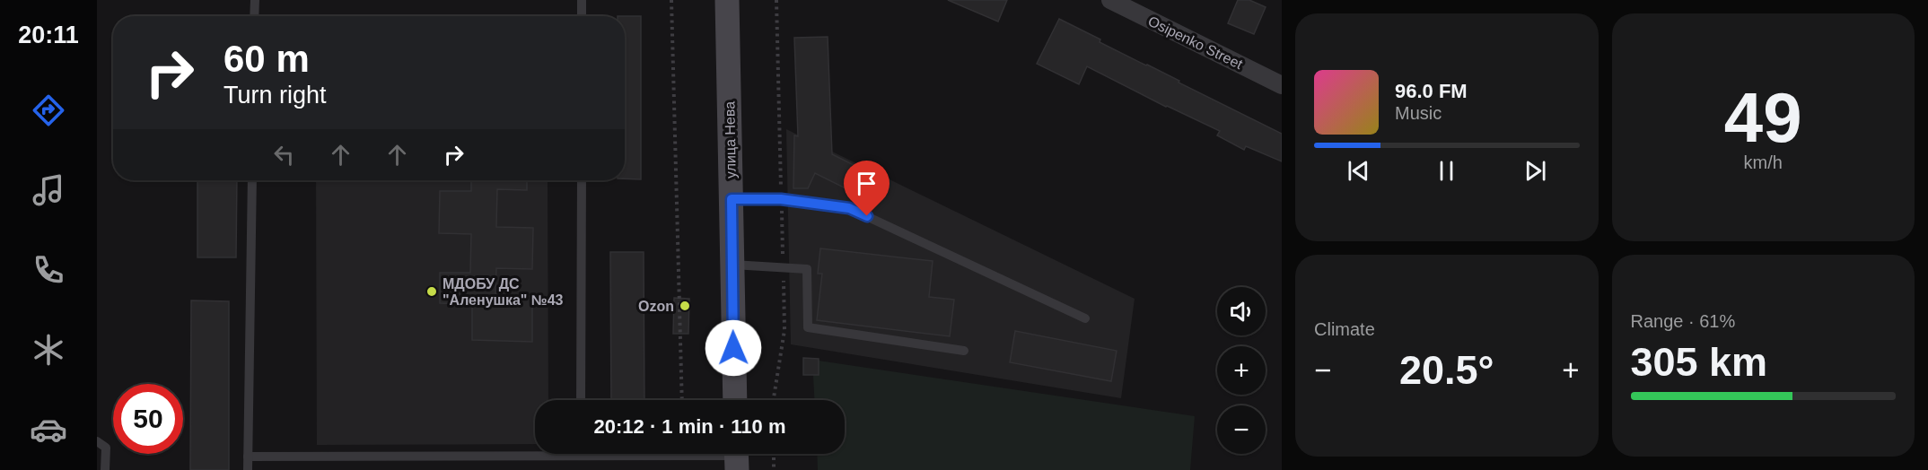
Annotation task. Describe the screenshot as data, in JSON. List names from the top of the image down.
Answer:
{
  "streets": {
    "main road": ["улица Нева"],
    "street": ["Osipenko Street"]
  },
  "places": ["МДОБУ ДС \"Аленушка\" №43", "Ozon"],
  "page": {
    "tabs": "20:11",
    "tile": [
      ["49", "km/h"],
      "Climate",
      ["Range · 61%", "305 km"]
    ],
    "turn": ["60 m", "Turn right"],
    "song": ["96.0 FM", "Music"],
    "map_buttons": ["+", "−"],
    "heat": ["−", "20.5°", "+"],
    "limit": "50",
    "trip": "20:12 · 1 min · 110 m"
  }
}
